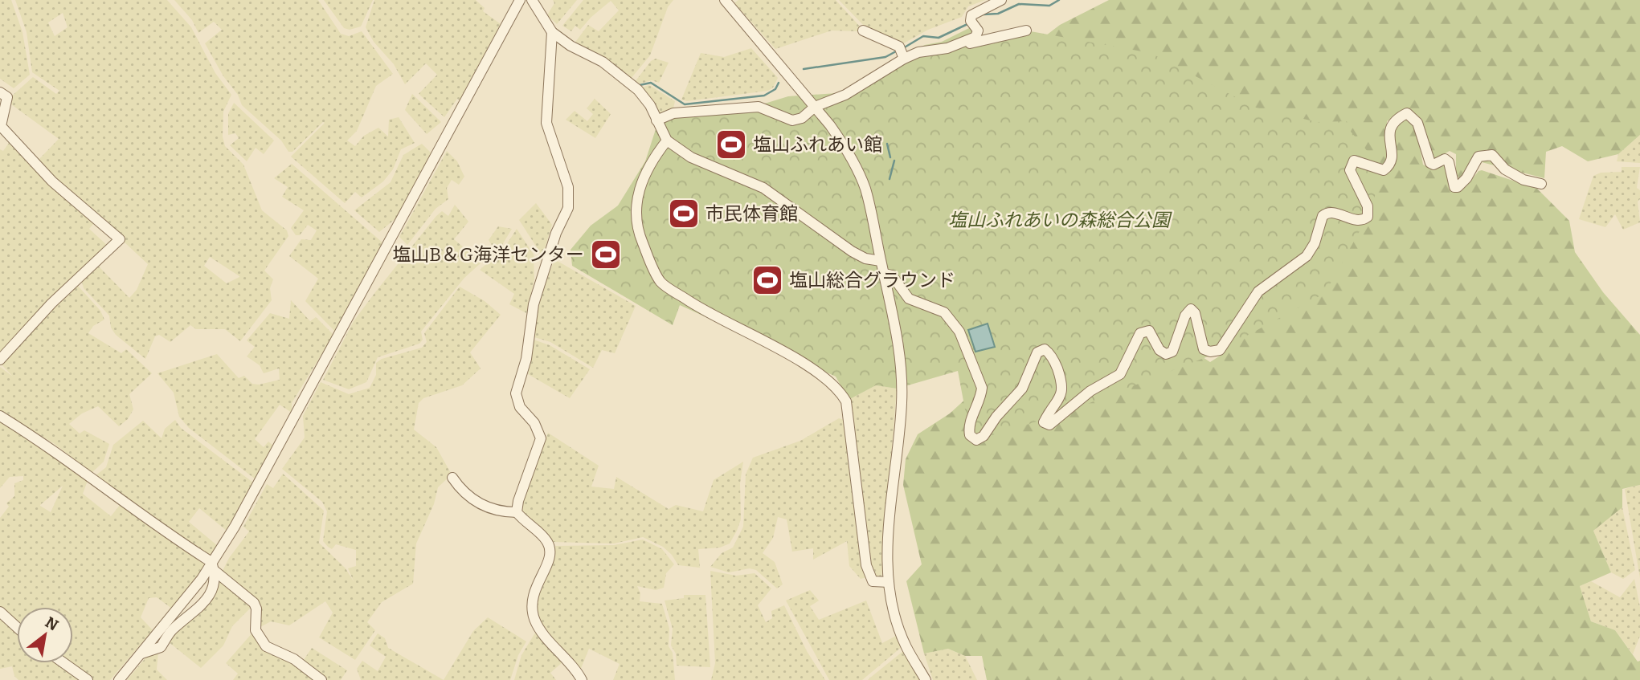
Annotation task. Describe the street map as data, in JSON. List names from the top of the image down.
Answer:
{
  "parks": ["塩山ふれあいの森総合公園"],
  "places": {
    "sports": [
      "塩山ふれあい館",
      "市民体育館",
      "塩山B＆G海洋センター",
      "塩山総合グラウンド"
    ]
  },
  "north": "top right"
}
